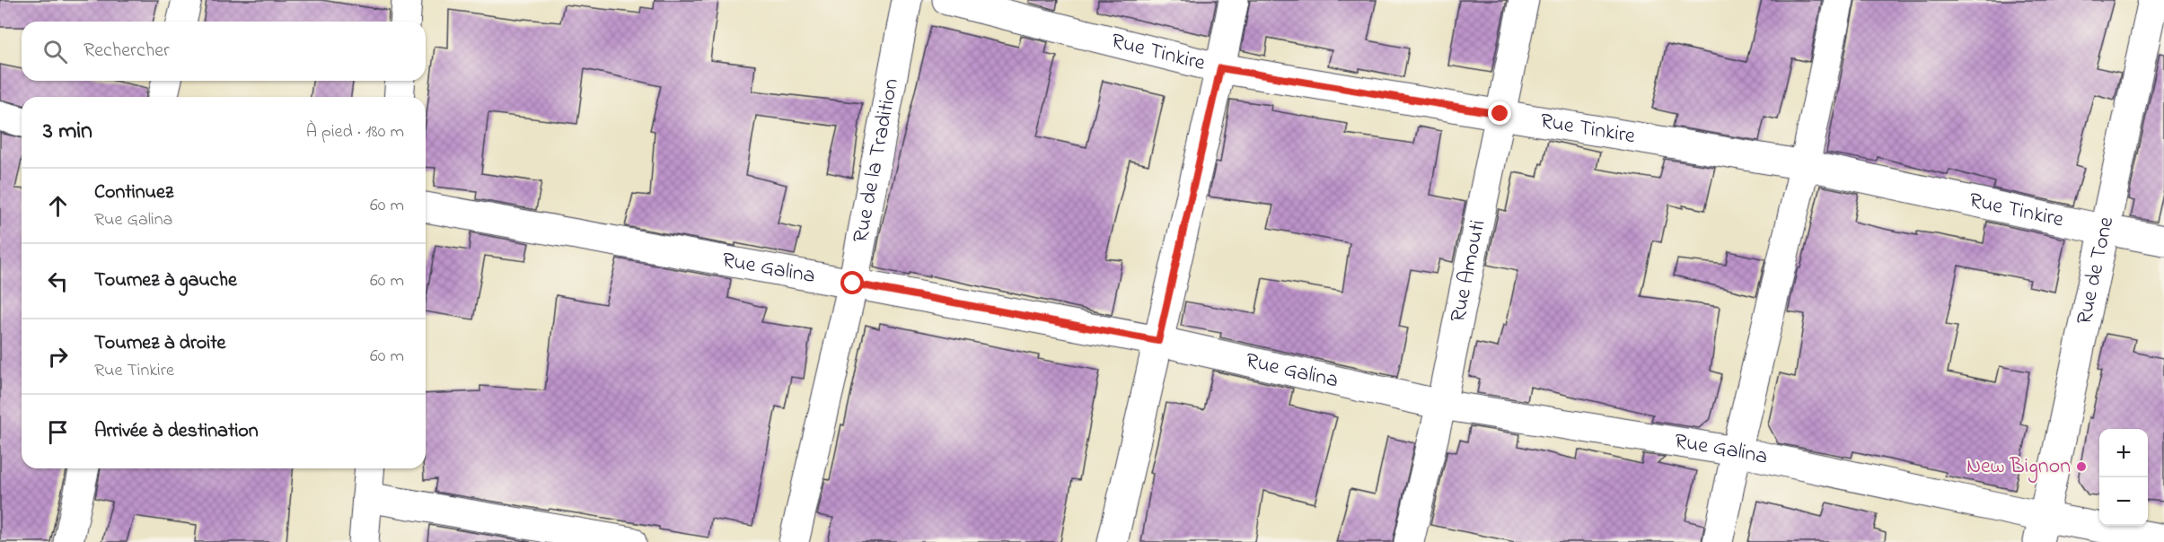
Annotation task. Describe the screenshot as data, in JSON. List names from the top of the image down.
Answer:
{
  "streets": {
    "street": [
      "Rue Tinkire",
      "Rue de la Tradition",
      "Rue Galina",
      "Rue de Tone",
      "Rue Amouti"
    ]
  },
  "crossings": [
    ["Rue Tinkire", "Rue de Tone"],
    ["Rue Tinkire", "Rue Amouti"],
    ["Rue de la Tradition", "Rue Galina"],
    ["Rue Galina", "Rue de Tone"],
    ["Rue Galina", "Rue Amouti"]
  ],
  "places": ["New Bignon"],
  "page": {
    "search": "Rechercher",
    "heading": ["3 min", "À pied · 180 m"],
    "list": [
      ["Continuez", "Rue Galina", "60 m"],
      ["Tournez à gauche", "60 m"],
      ["Tournez à droite", "Rue Tinkire", "60 m"],
      "Arrivée à destination"
    ],
    "map_buttons": ["+", "−"]
  }
}
